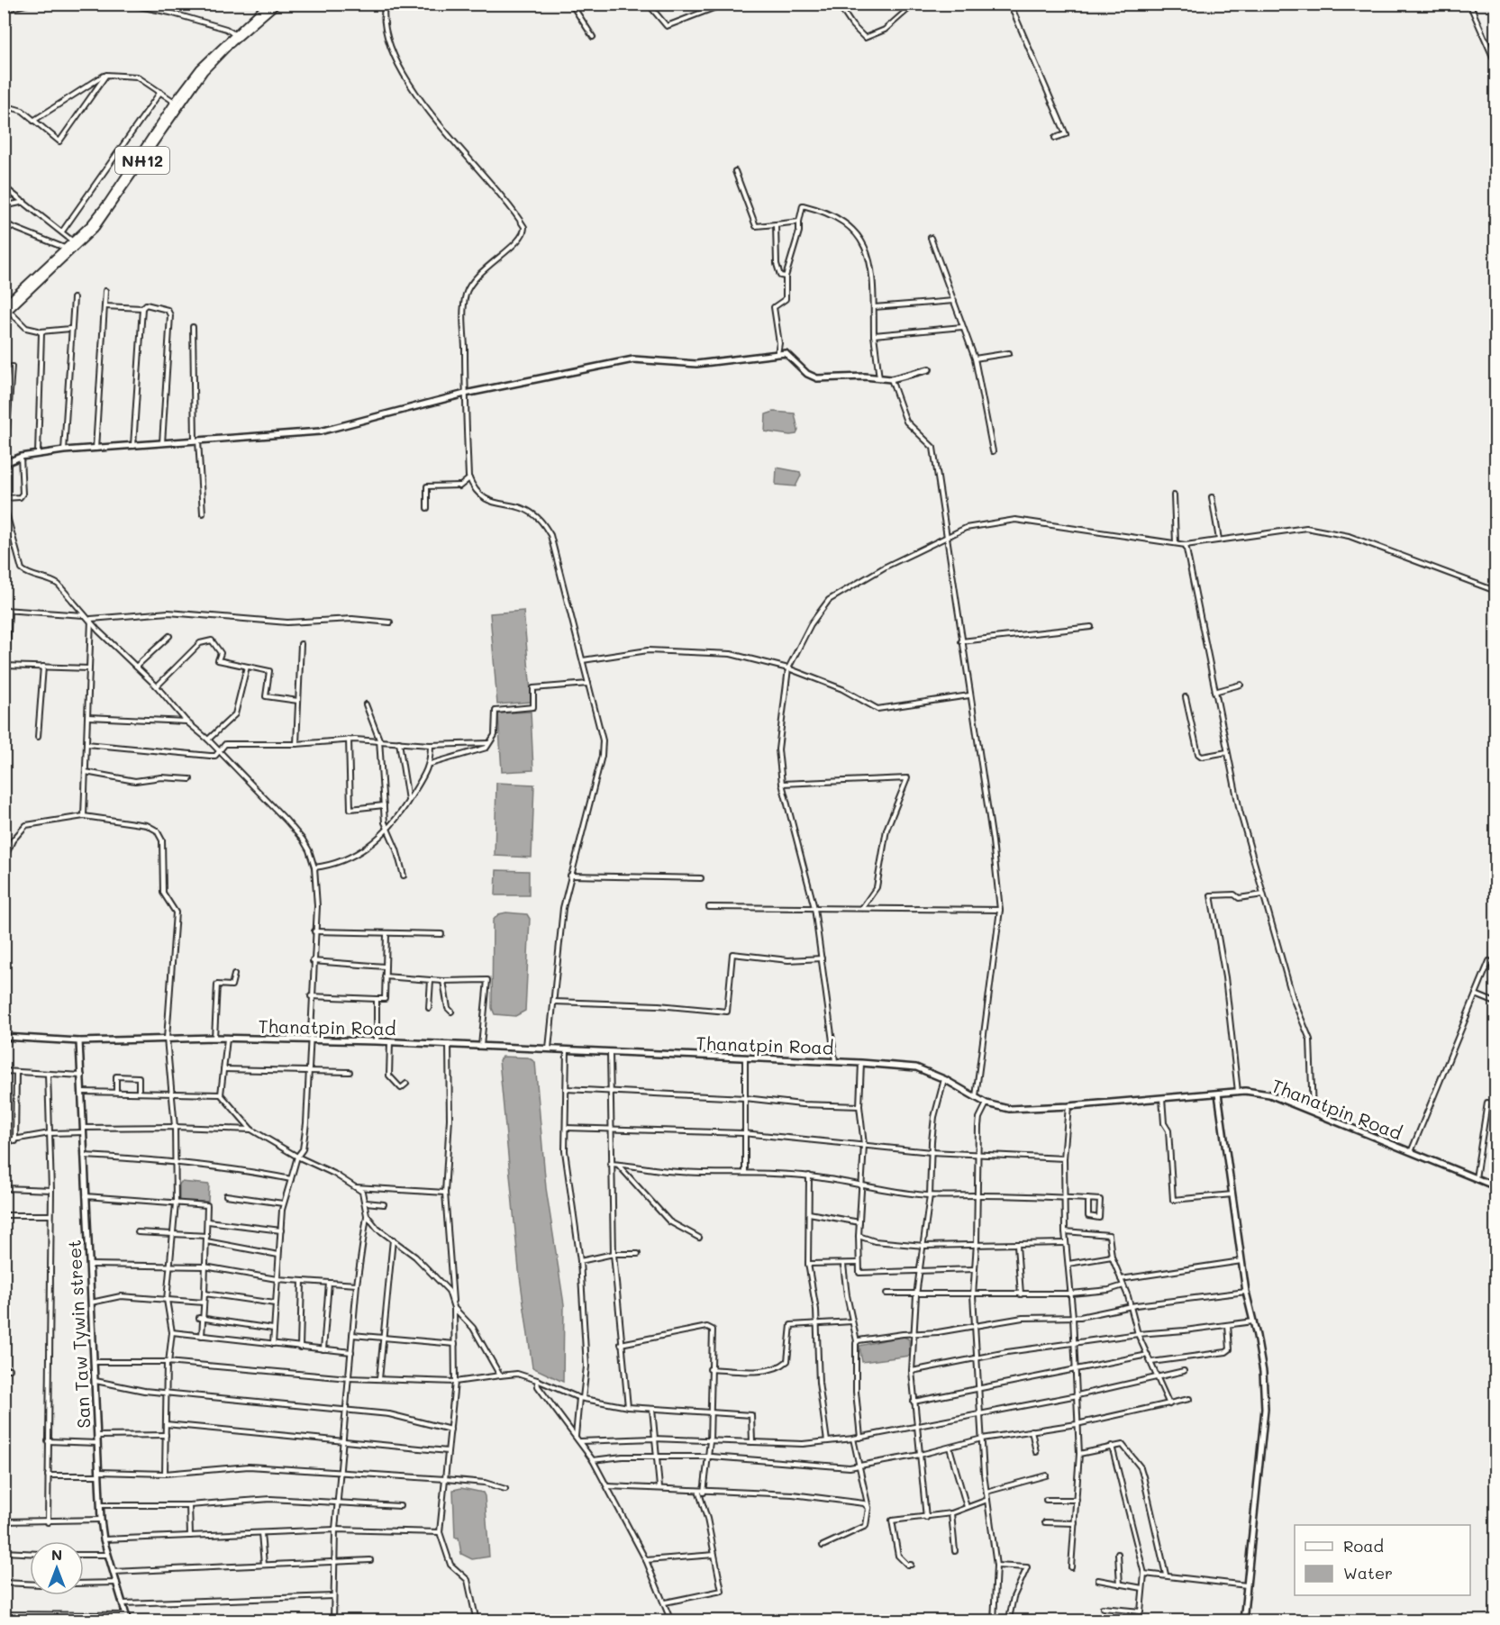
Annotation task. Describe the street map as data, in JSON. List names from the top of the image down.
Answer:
{
  "streets": {
    "highway": ["NH12"],
    "street": ["Thanatpin Road", "San Taw Tywin street"]
  },
  "crossings": [
    ["Thanatpin Road", "San Taw Tywin street"]
  ],
  "legend": ["Road", "Water"],
  "north": "top"
}
